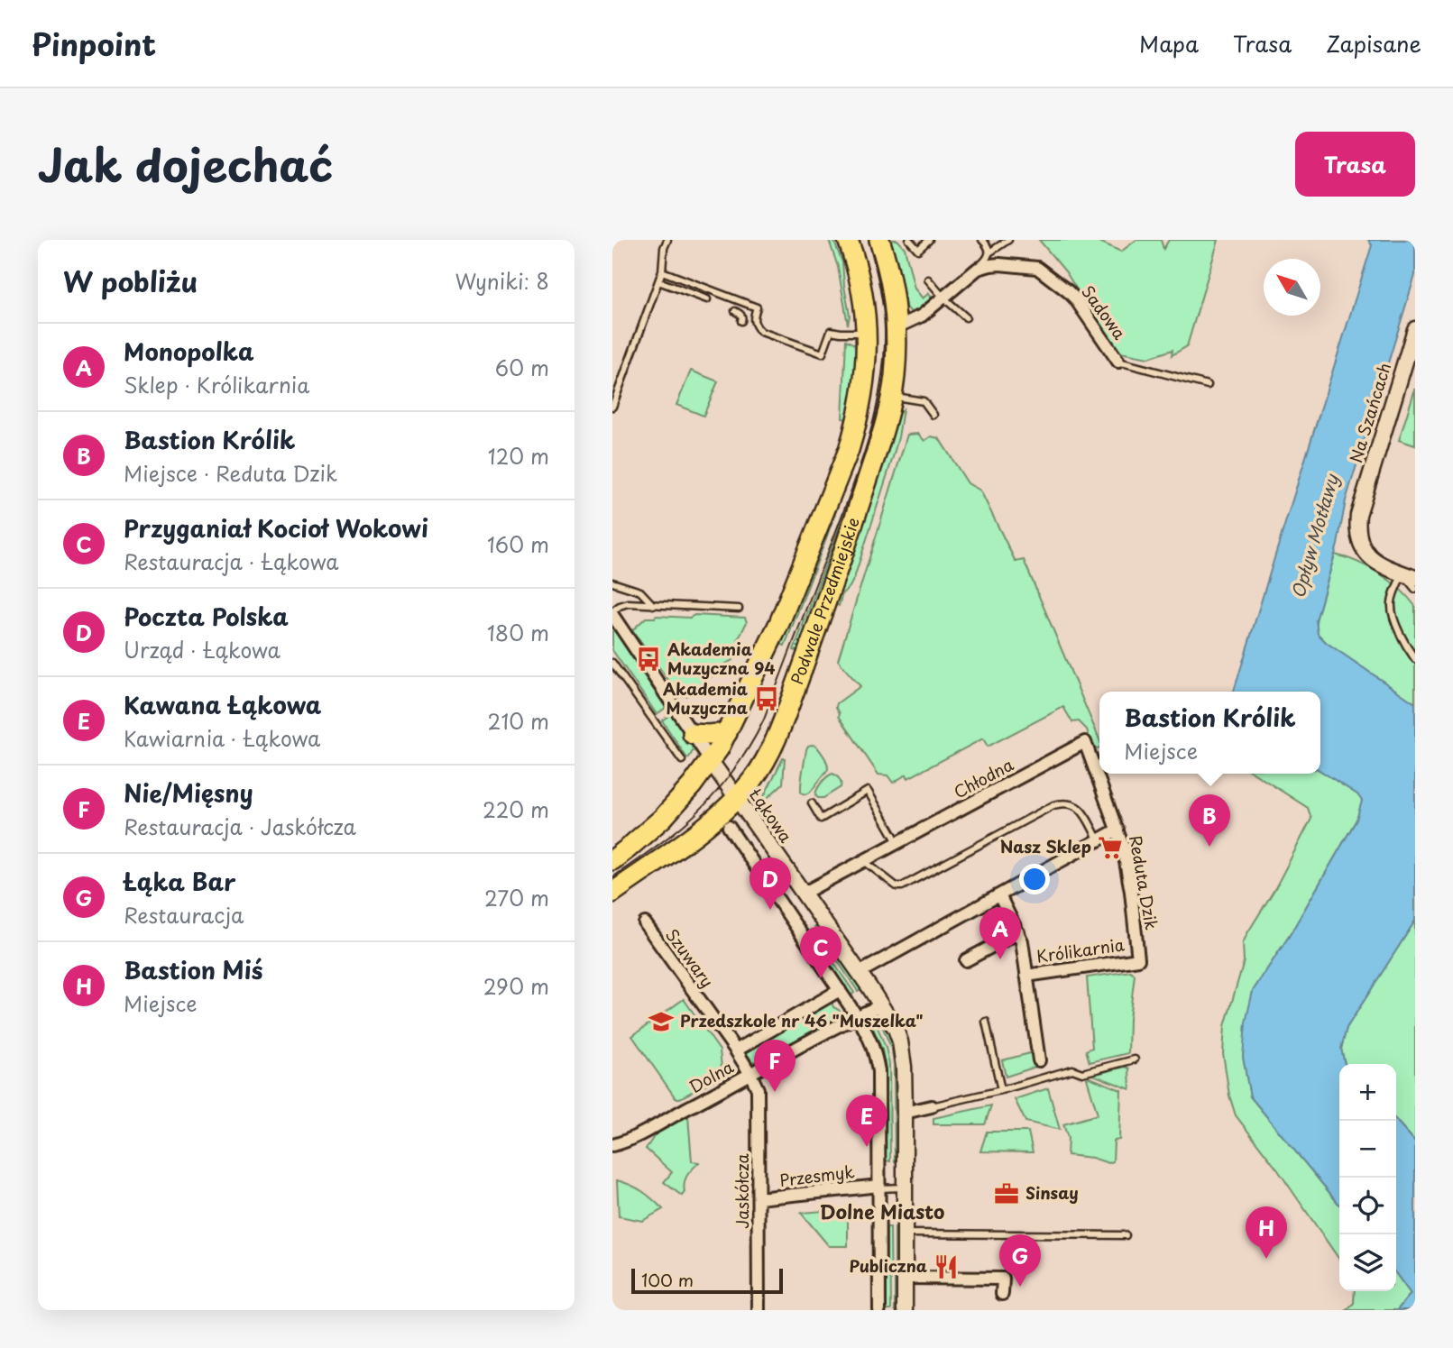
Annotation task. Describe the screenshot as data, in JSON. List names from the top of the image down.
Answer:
{
  "streets": {
    "main road": ["Podwale Przedmiejskie"],
    "street": [
      "Sadowa",
      "Na Szańcach",
      "Chłodna",
      "Łąkowa",
      "Reduta Dzik",
      "Królikarnia",
      "Szuwary",
      "Dolna",
      "Przesmyk",
      "Jaskółcza"
    ]
  },
  "crossings": [
    ["Podwale Przedmiejskie", "Łąkowa"],
    ["Chłodna", "Łąkowa"],
    ["Chłodna", "Reduta Dzik"],
    ["Łąkowa", "Dolna"],
    ["Reduta Dzik", "Królikarnia"],
    ["Szuwary", "Dolna"],
    ["Szuwary", "Jaskółcza"],
    ["Dolna", "Jaskółcza"],
    ["Przesmyk", "Jaskółcza"]
  ],
  "districts": ["Dolne Miasto"],
  "water": ["Opływ Motławy"],
  "places": {
    "bus stop": ["Akademia Muzyczna 94", "Akademia Muzyczna"],
    "supermarket": ["Nasz Sklep"],
    "school or university": ["Przedszkole nr 46 \"Muszelka\""],
    "office": ["Sinsay"],
    "restaurant": ["Publiczna"]
  },
  "scale_bar": "100 m",
  "north": "top left",
  "page": {
    "header": "Pinpoint",
    "nav": ["Mapa", "Trasa", "Zapisane"],
    "title": "Jak dojechać",
    "buttons": "Trasa",
    "heading": ["W pobliżu", "Wyniki: 8"],
    "list": [
      {
        "mark": "A",
        "name": "Monopolka",
        "note": "Sklep · Królikarnia",
        "value": "60 m"
      },
      {
        "mark": "B",
        "name": "Bastion Królik",
        "note": "Miejsce · Reduta Dzik",
        "value": "120 m"
      },
      {
        "mark": "C",
        "name": "Przyganiał Kocioł Wokowi",
        "note": "Restauracja · Łąkowa",
        "value": "160 m"
      },
      {
        "mark": "D",
        "name": "Poczta Polska",
        "note": "Urząd · Łąkowa",
        "value": "180 m"
      },
      {
        "mark": "E",
        "name": "Kawana Łąkowa",
        "note": "Kawiarnia · Łąkowa",
        "value": "210 m"
      },
      {
        "mark": "F",
        "name": "Nie/Mięsny",
        "note": "Restauracja · Jaskółcza",
        "value": "220 m"
      },
      {
        "mark": "G",
        "name": "Łąka Bar",
        "note": "Restauracja",
        "value": "270 m"
      },
      {
        "mark": "H",
        "name": "Bastion Miś",
        "note": "Miejsce",
        "value": "290 m"
      }
    ],
    "popup": ["Bastion Królik", "Miejsce"],
    "pins": [
      "B",
      "D",
      "A",
      "C",
      "F",
      "E",
      "H",
      "G"
    ],
    "map_buttons": ["+", "−"],
    "scale": "100 m"
  }
}
